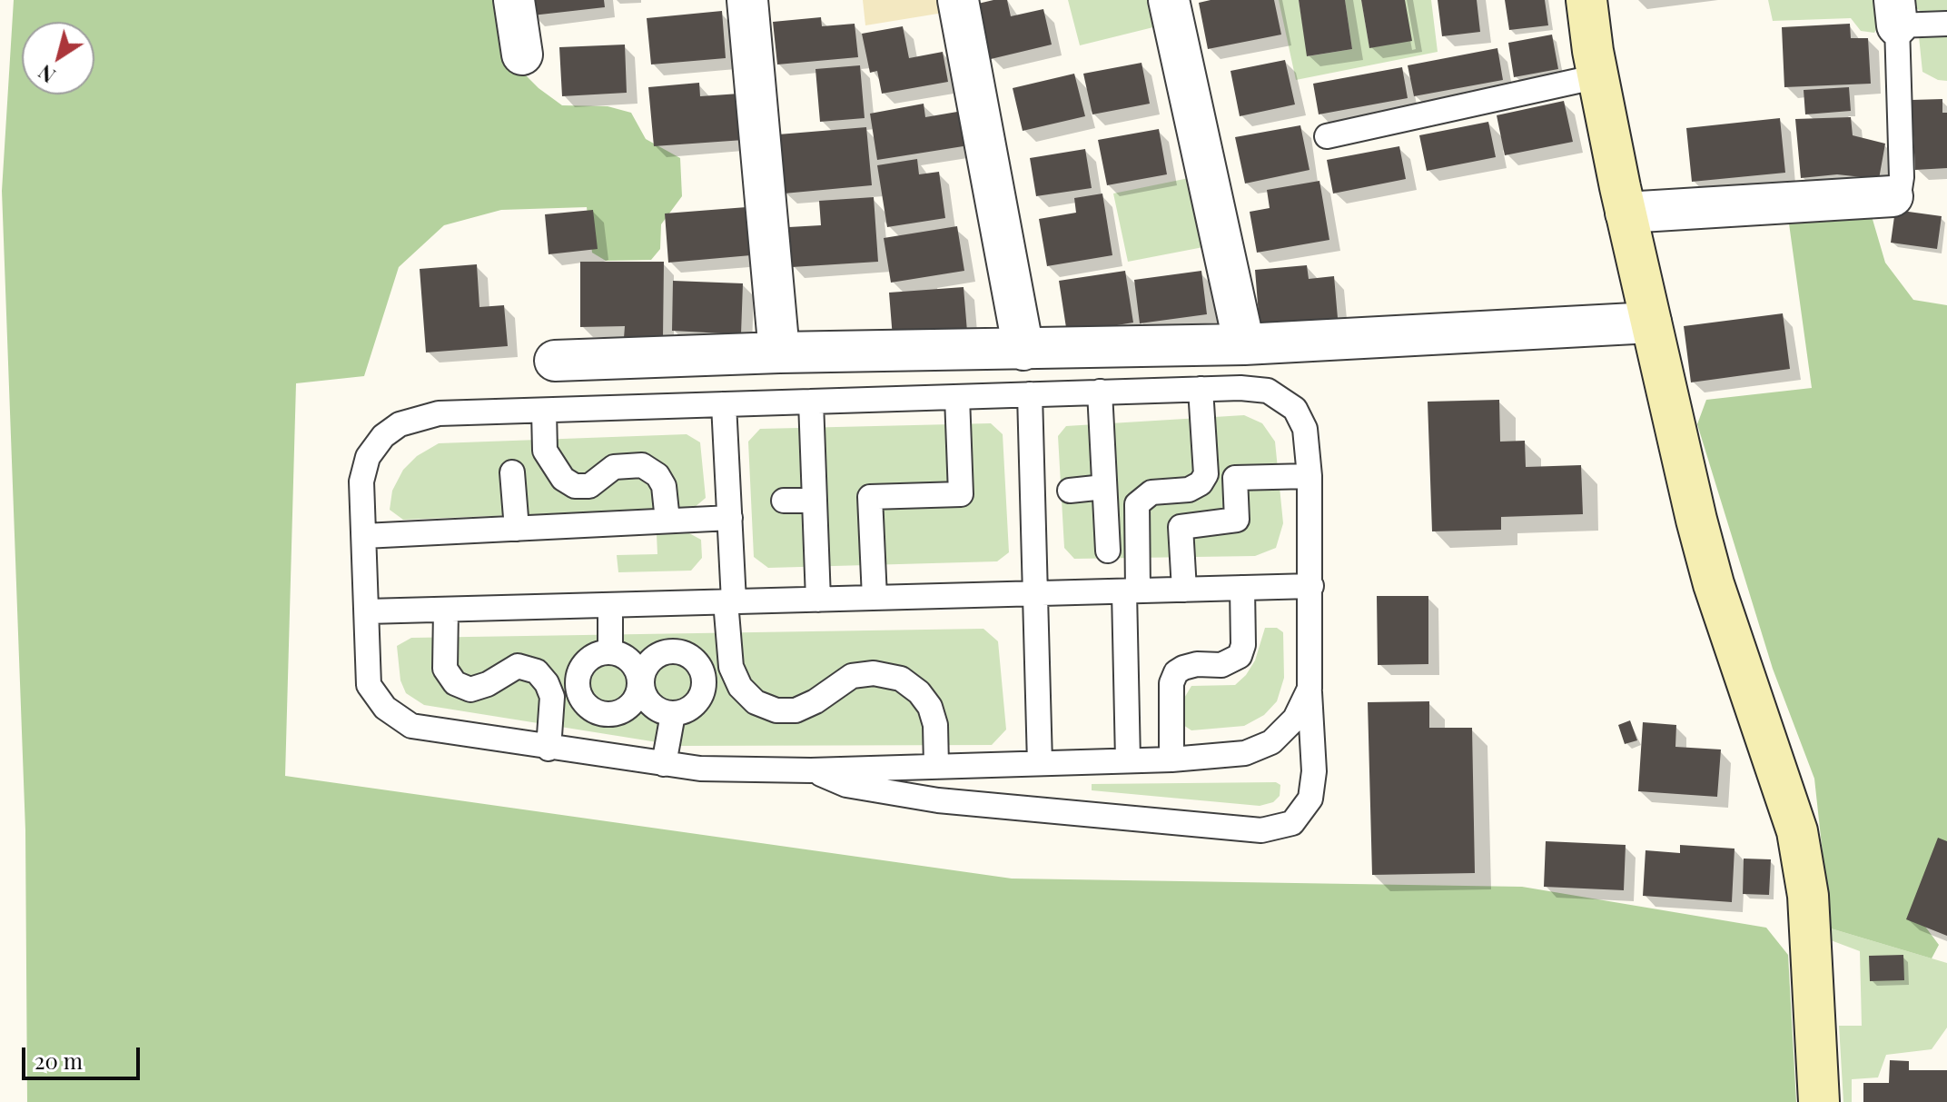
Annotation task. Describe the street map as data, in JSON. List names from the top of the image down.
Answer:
{
  "scale_bar": "20 m",
  "north": "bottom left"
}
